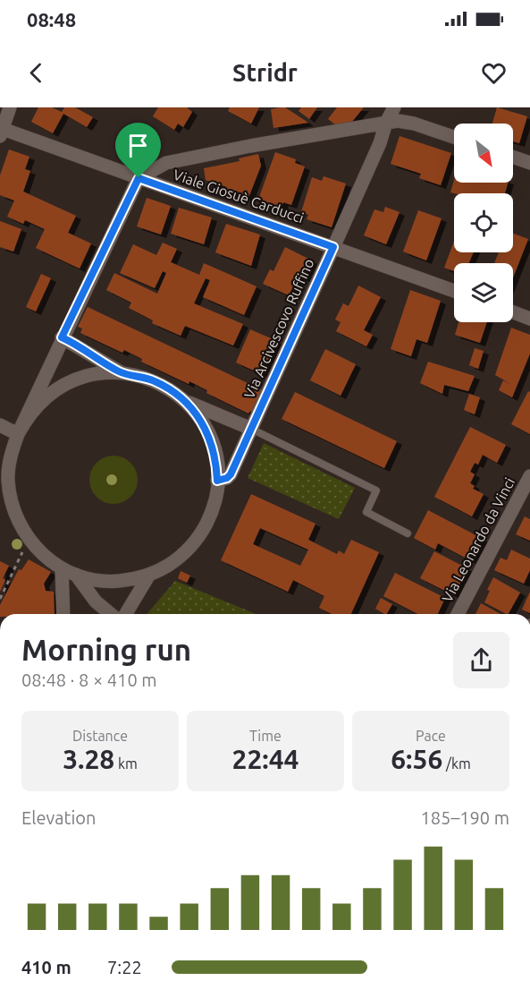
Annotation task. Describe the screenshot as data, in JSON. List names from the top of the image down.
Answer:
{
  "streets": {
    "street": ["Viale Giosuè Carducci", "Via Arcivescovo Ruffino", "Via Leonardo da Vinci"]
  },
  "crossings": [
    ["Viale Giosuè Carducci", "Via Arcivescovo Ruffino"]
  ],
  "north": "bottom right",
  "page": {
    "status": "08:48",
    "header": "Stridr",
    "heading": ["Morning run", "08:48 · 8 × 410 m"],
    "stats": [
      ["Distance", "3.28 km"],
      ["Time", "22:44"],
      ["Pace", "6:56 /km"]
    ],
    "chart": ["Elevation", "185–190 m"],
    "list": [
      {
        "name": "410 m",
        "note": "7:22"
      }
    ]
  }
}
